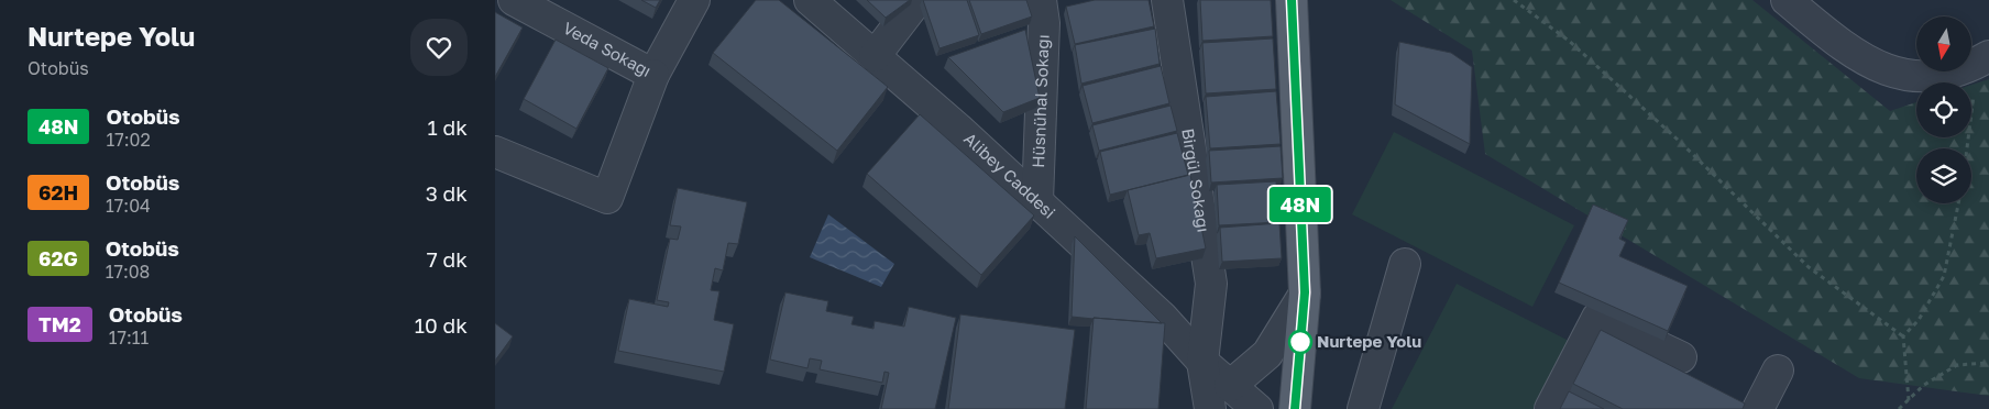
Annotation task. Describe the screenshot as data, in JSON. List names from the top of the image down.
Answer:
{
  "streets": {
    "street": [
      "Veda Sokağı",
      "Hüsnühal Sokağı",
      "Alibey Caddesi",
      "Birgül Sokağı"
    ]
  },
  "crossings": [
    ["Hüsnühal Sokağı", "Alibey Caddesi"],
    ["Alibey Caddesi", "Birgül Sokağı"]
  ],
  "places": ["Nurtepe Yolu"],
  "lines": ["bus line 48N"],
  "north": "bottom",
  "page": {
    "heading": ["Nurtepe Yolu", "Otobüs"],
    "on_map": "48N",
    "list": [
      {
        "mark": "48N",
        "name": "Otobüs",
        "note": "17:02",
        "value": "1 dk"
      },
      {
        "mark": "62H",
        "name": "Otobüs",
        "note": "17:04",
        "value": "3 dk"
      },
      {
        "mark": "62G",
        "name": "Otobüs",
        "note": "17:08",
        "value": "7 dk"
      },
      {
        "mark": "TM2",
        "name": "Otobüs",
        "note": "17:11",
        "value": "10 dk"
      }
    ]
  }
}
